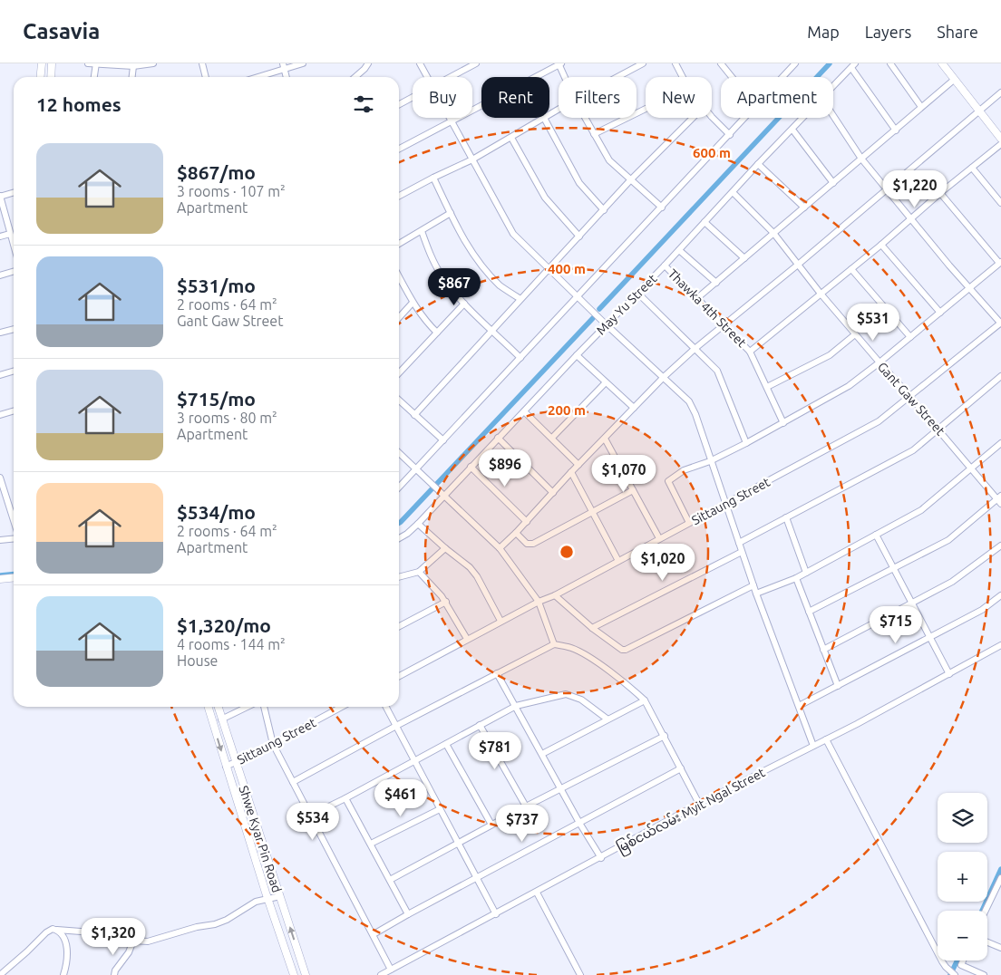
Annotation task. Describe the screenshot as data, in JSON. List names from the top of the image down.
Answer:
{
  "streets": {
    "street": [
      "May Yu Street",
      "Thawka 4th Street",
      "Gant Gaw Street",
      "Sittaung Street",
      "မြစ်ငယ်လမ်း Myit Ngal Street",
      "Shwe Kyar Pin Road"
    ]
  },
  "crossings": [
    ["May Yu Street", "Thawka 4th Street"],
    ["May Yu Street", "Gant Gaw Street"],
    ["Gant Gaw Street", "Sittaung Street"],
    ["Sittaung Street", "Shwe Kyar Pin Road"]
  ],
  "page": {
    "header": "Casavia",
    "nav": ["Map", "Layers", "Share"],
    "chip": [
      "Buy",
      "Rent",
      "Filters",
      "New",
      "Apartment"
    ],
    "heading": "12 homes",
    "list": [
      {
        "name": "$867/mo",
        "note": "3 rooms · 107 m² · Apartment"
      },
      {
        "name": "$531/mo",
        "note": "2 rooms · 64 m² · Gant Gaw Street"
      },
      {
        "name": "$715/mo",
        "note": "3 rooms · 80 m² · Apartment"
      },
      {
        "name": "$534/mo",
        "note": "2 rooms · 64 m² · Apartment"
      },
      {
        "name": "$1,320/mo",
        "note": "4 rooms · 144 m² · House"
      }
    ],
    "price": [
      "$1,220",
      "$867",
      "$531",
      "$896",
      "$1,070",
      "$1,020",
      "$715",
      "$781",
      "$461",
      "$534",
      "$737",
      "$1,320"
    ],
    "map_buttons": ["+", "−"]
  },
  "rings": ["600 m", "400 m", "200 m"]
}
